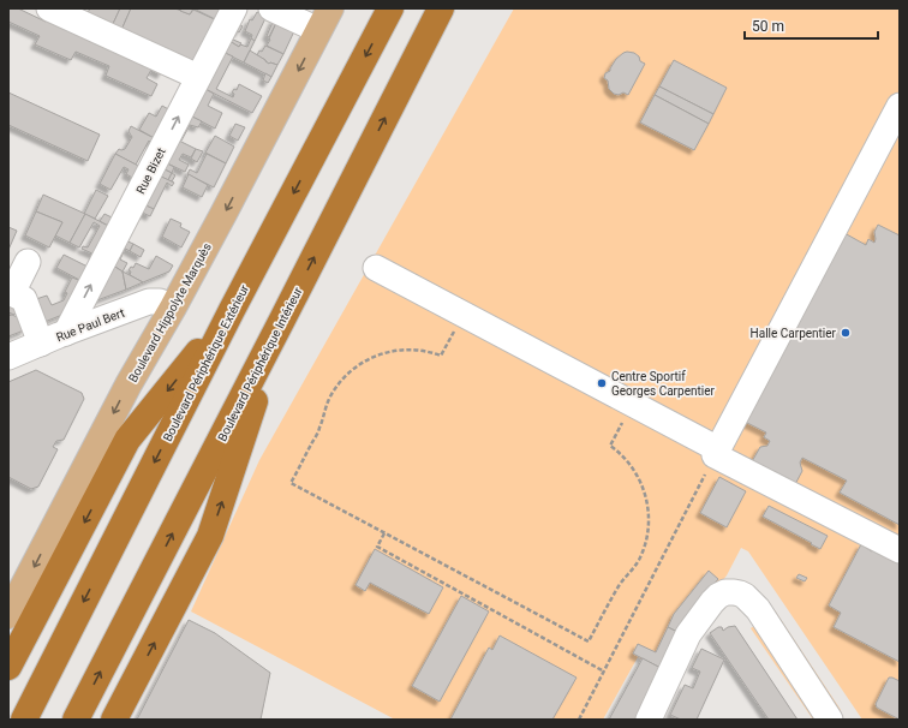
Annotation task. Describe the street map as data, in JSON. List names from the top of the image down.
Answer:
{
  "streets": {
    "highway": ["Boulevard Périphérique Extérieur", "Boulevard Périphérique Intérieur"],
    "main road": ["Boulevard Hippolyte Marquès"],
    "street": ["Rue Bizet", "Rue Paul Bert"]
  },
  "crossings": [
    ["Rue Bizet", "Rue Paul Bert"],
    ["Boulevard Hippolyte Marquès", "Rue Paul Bert"]
  ],
  "one_way": ["Rue Bizet", "Boulevard Hippolyte Marquès"],
  "places": ["Halle Carpentier", "Centre Sportif Georges Carpentier"],
  "scale_bar": "50 m"
}
